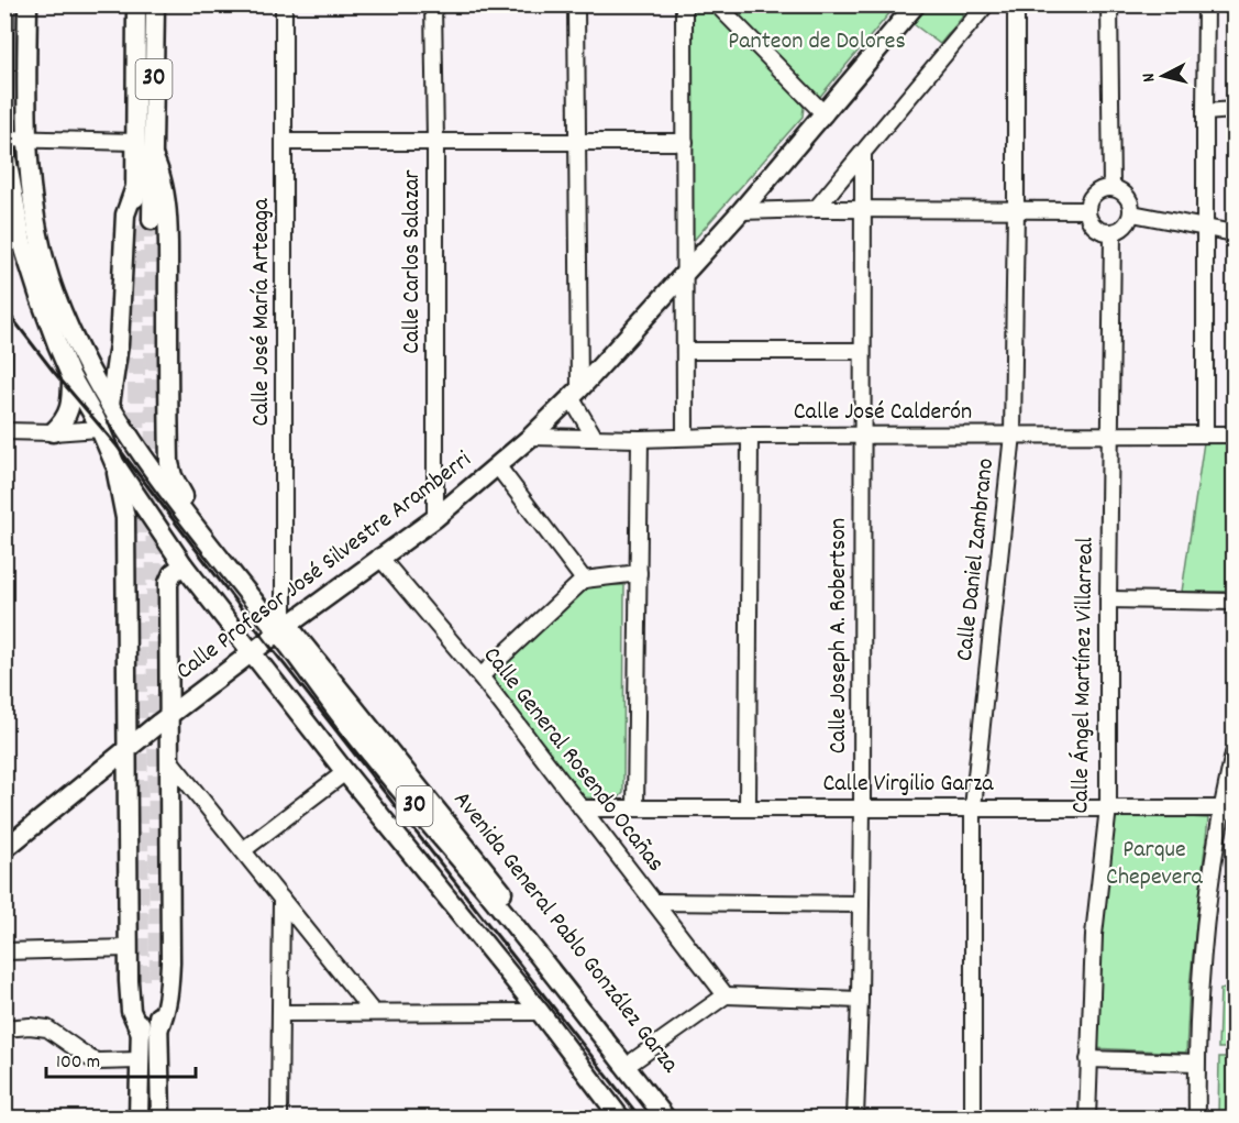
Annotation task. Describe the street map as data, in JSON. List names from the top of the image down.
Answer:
{
  "streets": {
    "main road": ["30", "Calle Profesor José Silvestre Aramberri", "Avenida General Pablo González Garza"],
    "street": [
      "Calle Carlos Salazar",
      "Calle José María Arteaga",
      "Calle José Calderón",
      "Calle Daniel Zambrano",
      "Calle Joseph A. Robertson",
      "Calle Ángel Martínez Villarreal",
      "Calle General Rosendo Ocañas",
      "Calle Virgilio Garza"
    ]
  },
  "crossings": [
    ["30", "Calle Profesor José Silvestre Aramberri"],
    ["30", "Avenida General Pablo González Garza"],
    ["Calle Carlos Salazar", "Calle Profesor José Silvestre Aramberri"],
    ["Calle José María Arteaga", "Calle Profesor José Silvestre Aramberri"],
    ["Calle José María Arteaga", "Avenida General Pablo González Garza"],
    ["Calle José Calderón", "Calle Daniel Zambrano"],
    ["Calle José Calderón", "Calle Profesor José Silvestre Aramberri"],
    ["Calle José Calderón", "Calle Joseph A. Robertson"],
    ["Calle José Calderón", "Calle Ángel Martínez Villarreal"],
    ["Calle Daniel Zambrano", "Calle Virgilio Garza"],
    ["Calle Profesor José Silvestre Aramberri", "Calle General Rosendo Ocañas"],
    ["Calle Profesor José Silvestre Aramberri", "Avenida General Pablo González Garza"],
    ["Calle Joseph A. Robertson", "Calle Virgilio Garza"],
    ["Calle Ángel Martínez Villarreal", "Calle Virgilio Garza"],
    ["Calle General Rosendo Ocañas", "Calle Virgilio Garza"]
  ],
  "parks": ["Panteon de Dolores", "Parque Chepevera"],
  "scale_bar": "100 m",
  "north": "left"
}
